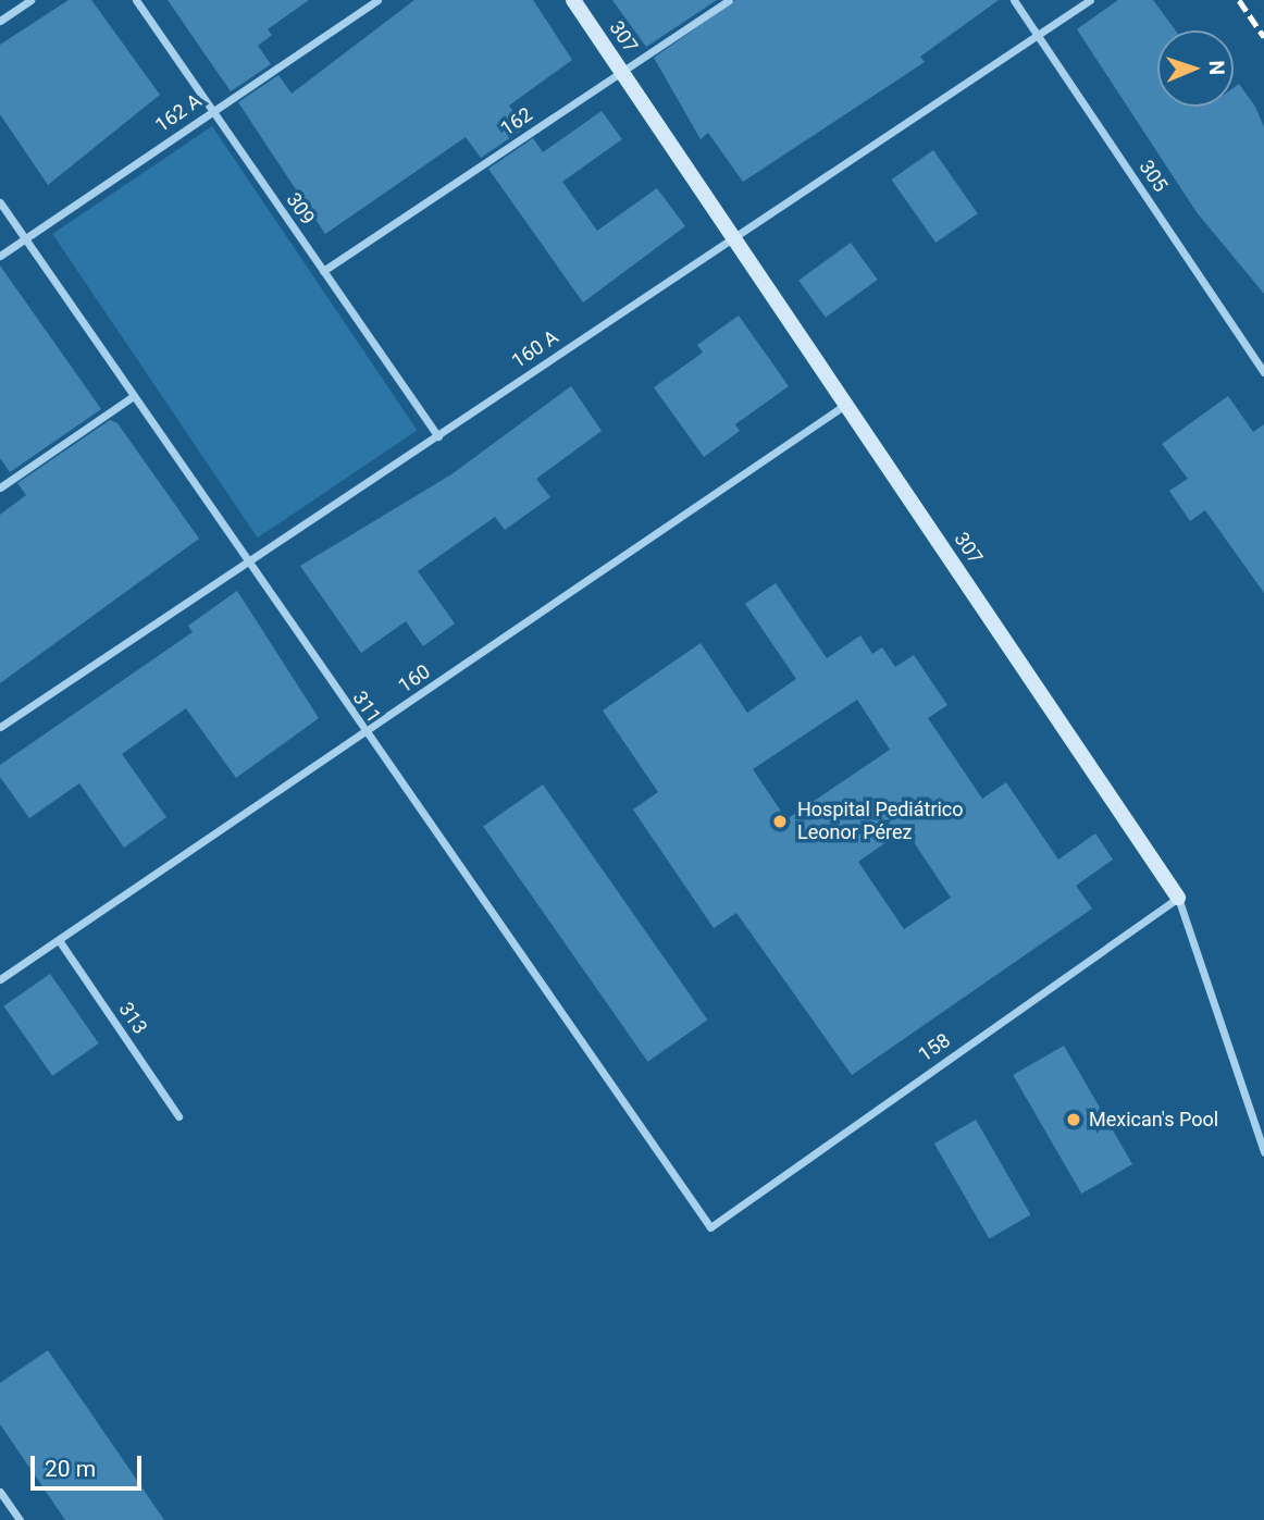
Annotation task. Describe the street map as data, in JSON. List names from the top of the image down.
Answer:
{
  "streets": {
    "street": [
      "307",
      "162 A",
      "162",
      "305",
      "309",
      "160 A",
      "160",
      "311",
      "313",
      "158"
    ]
  },
  "crossings": [
    ["307", "162"],
    ["307", "160 A"],
    ["307", "160"],
    ["307", "158"],
    ["162 A", "309"],
    ["162 A", "311"],
    ["162", "309"],
    ["305", "160 A"],
    ["309", "160 A"],
    ["160 A", "311"],
    ["160", "311"],
    ["160", "313"],
    ["311", "158"]
  ],
  "places": ["Hospital Pediátrico Leonor Pérez", "Mexican's Pool"],
  "scale_bar": "20 m",
  "north": "right"
}
